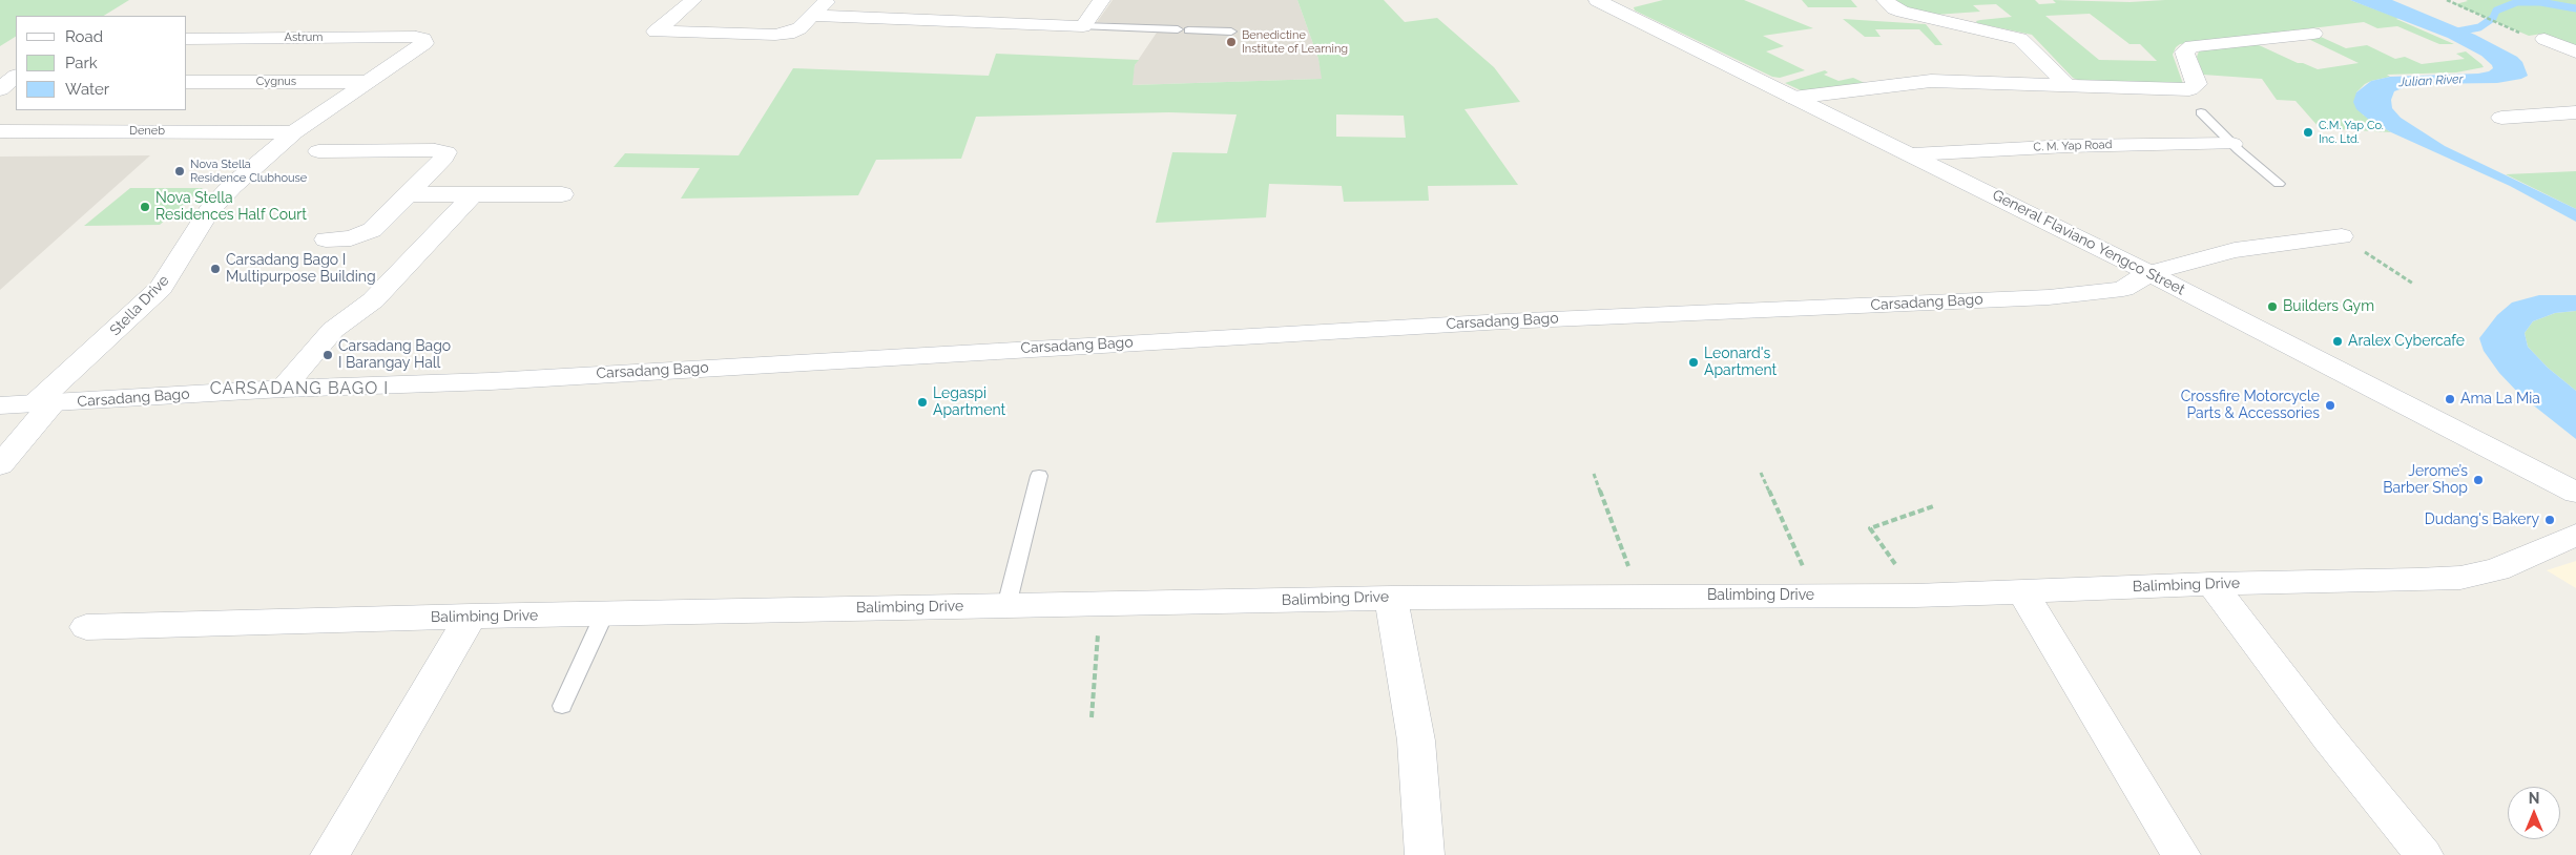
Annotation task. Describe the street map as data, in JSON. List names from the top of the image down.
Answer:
{
  "streets": {
    "street": [
      "Astrum",
      "Cygnus",
      "Deneb",
      "C. M. Yap Road",
      "General Flaviano Yengco Street",
      "Carsadang Bago",
      "Stella Drive",
      "Balimbing Drive"
    ]
  },
  "crossings": [
    ["Astrum", "Stella Drive"],
    ["Cygnus", "Stella Drive"],
    ["Deneb", "Stella Drive"],
    ["C. M. Yap Road", "General Flaviano Yengco Street"],
    ["General Flaviano Yengco Street", "Carsadang Bago"],
    ["Carsadang Bago", "Stella Drive"]
  ],
  "districts": ["CARSADANG BAGO I"],
  "water": ["Julian River"],
  "places": [
    "Benedictine Institute of Learning",
    "C.M. Yap Co. Inc. Ltd.",
    "Nova Stella Residence Clubhouse",
    "Nova Stella Residences Half Court",
    "Carsadang Bago I Multipurpose Building",
    "Builders Gym",
    "Aralex Cybercafe",
    "Carsadang Bago I Barangay Hall",
    "Leonard's Apartment",
    "Ama La Mia",
    "Legaspi Apartment",
    "Crossfire Motorcycle Parts & Accessories",
    "Jerome’s Barber Shop",
    "Dudang's Bakery"
  ],
  "legend": ["Road", "Park", "Water"],
  "north": "top"
}
